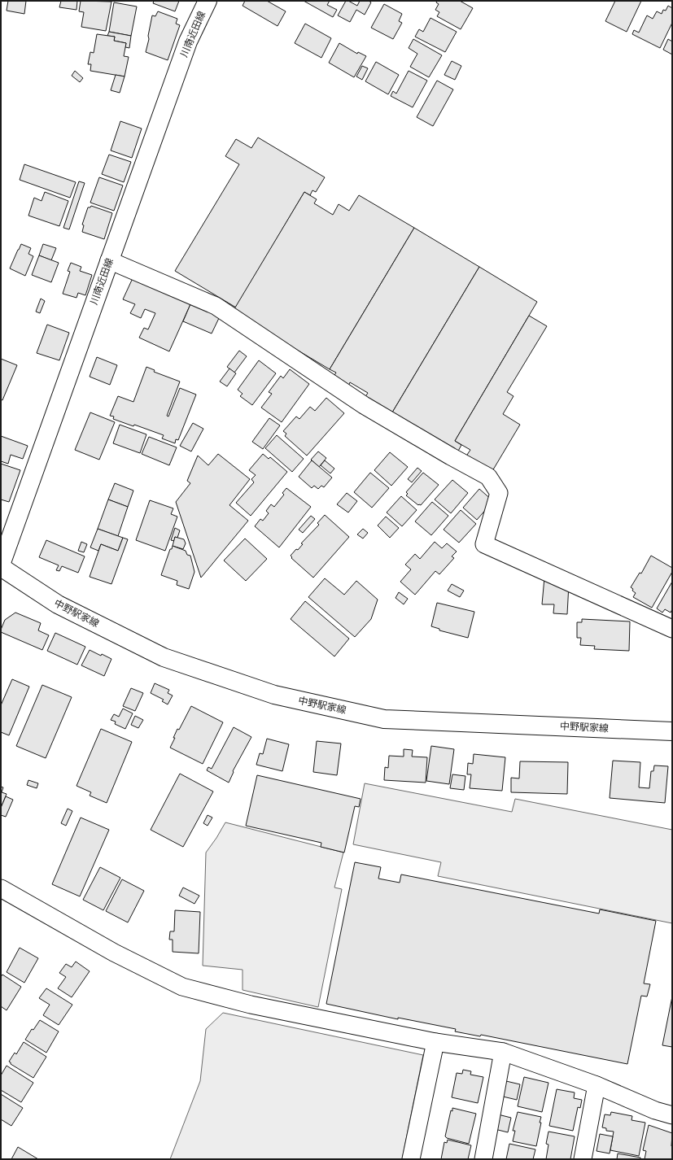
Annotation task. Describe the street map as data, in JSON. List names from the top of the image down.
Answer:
{
  "streets": {
    "main road": ["川南近田線", "中野駅家線"]
  }
}
